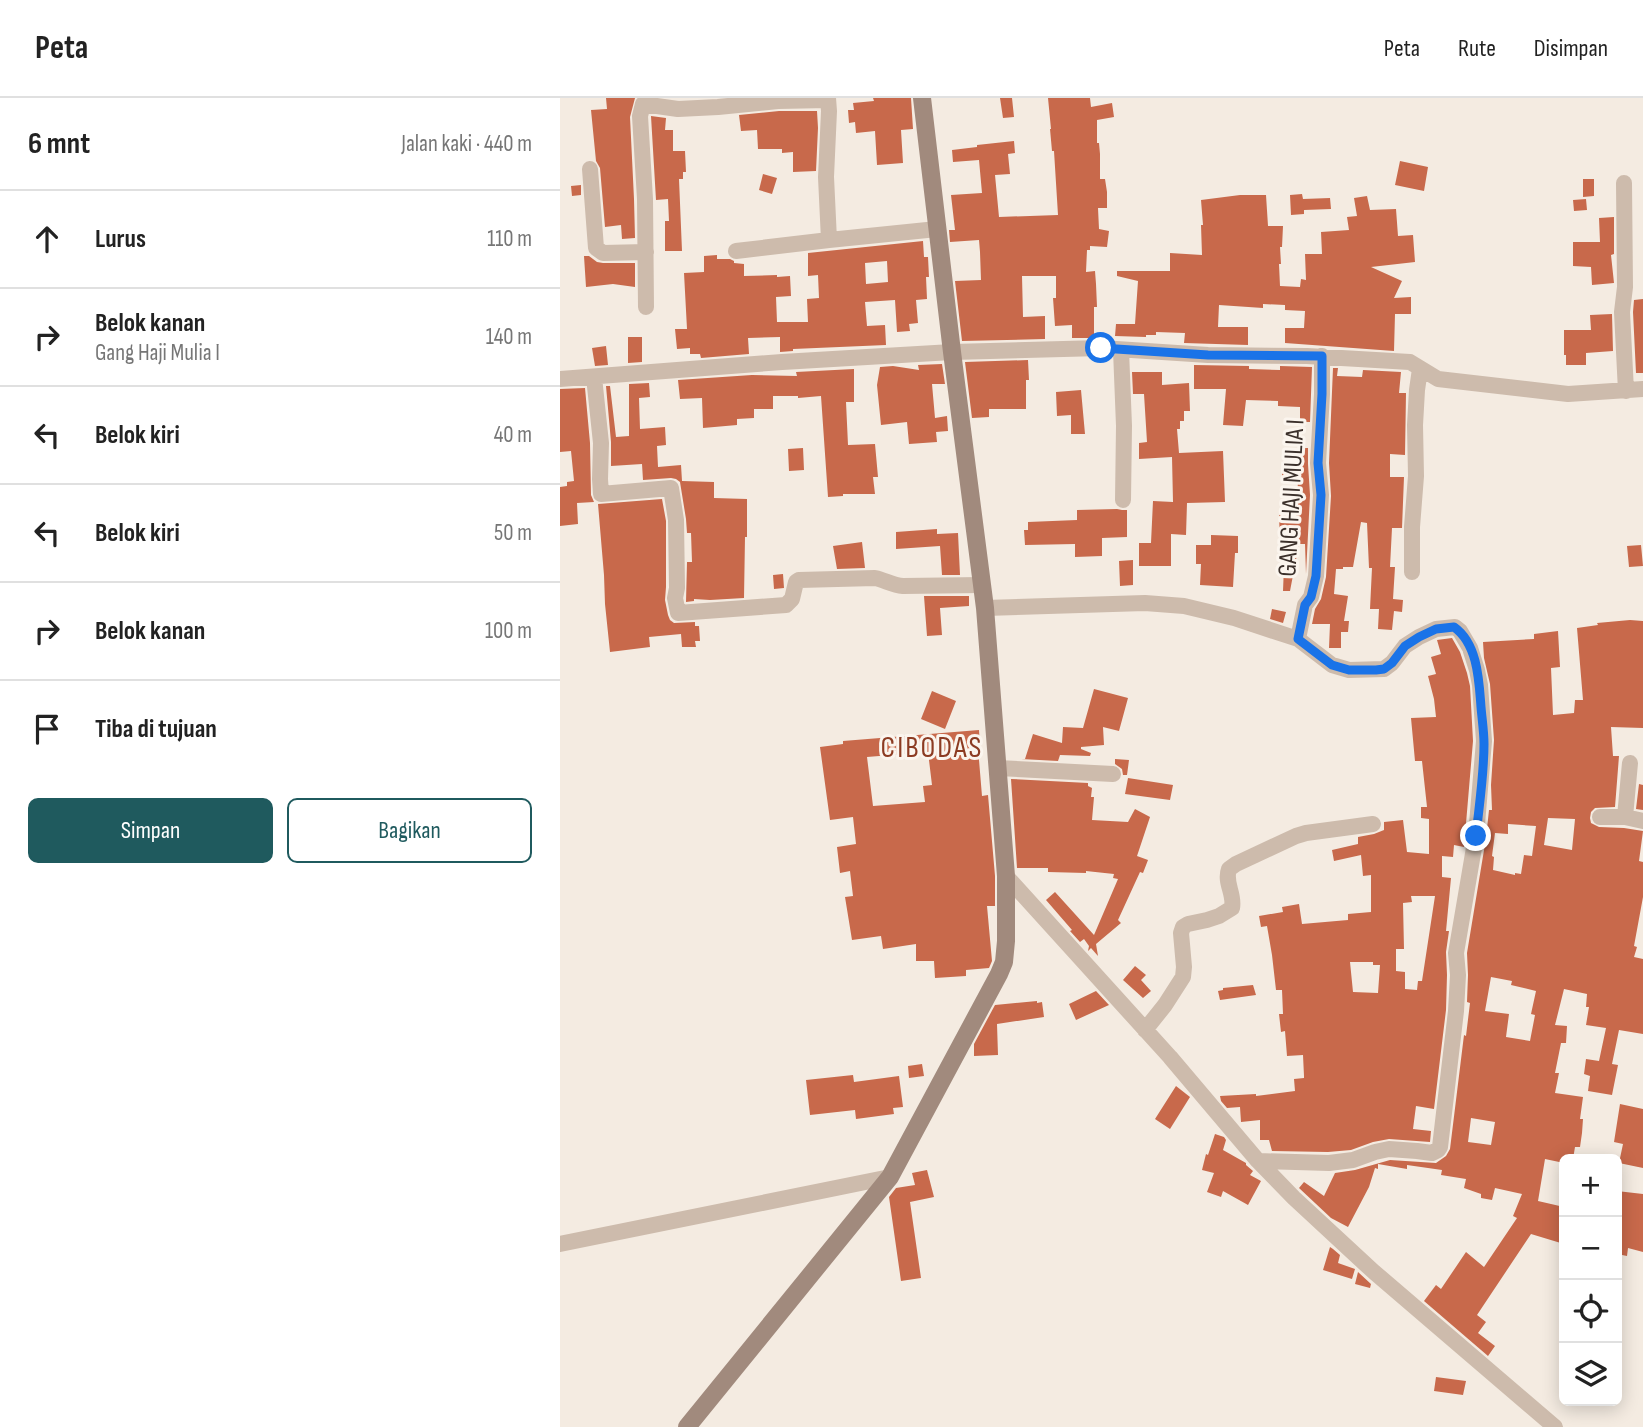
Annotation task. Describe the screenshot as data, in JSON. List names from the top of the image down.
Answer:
{
  "streets": {
    "street": ["GANG HAJI MULIA I"]
  },
  "districts": ["CIBODAS"],
  "page": {
    "header": "Peta",
    "nav": ["Peta", "Rute", "Disimpan"],
    "heading": ["6 mnt", "Jalan kaki · 440 m"],
    "list": [
      ["Lurus", "110 m"],
      ["Belok kanan", "Gang Haji Mulia I", "140 m"],
      ["Belok kiri", "40 m"],
      ["Belok kiri", "50 m"],
      ["Belok kanan", "100 m"],
      "Tiba di tujuan"
    ],
    "buttons": ["Simpan", "Bagikan"],
    "map_buttons": ["+", "−"]
  }
}
